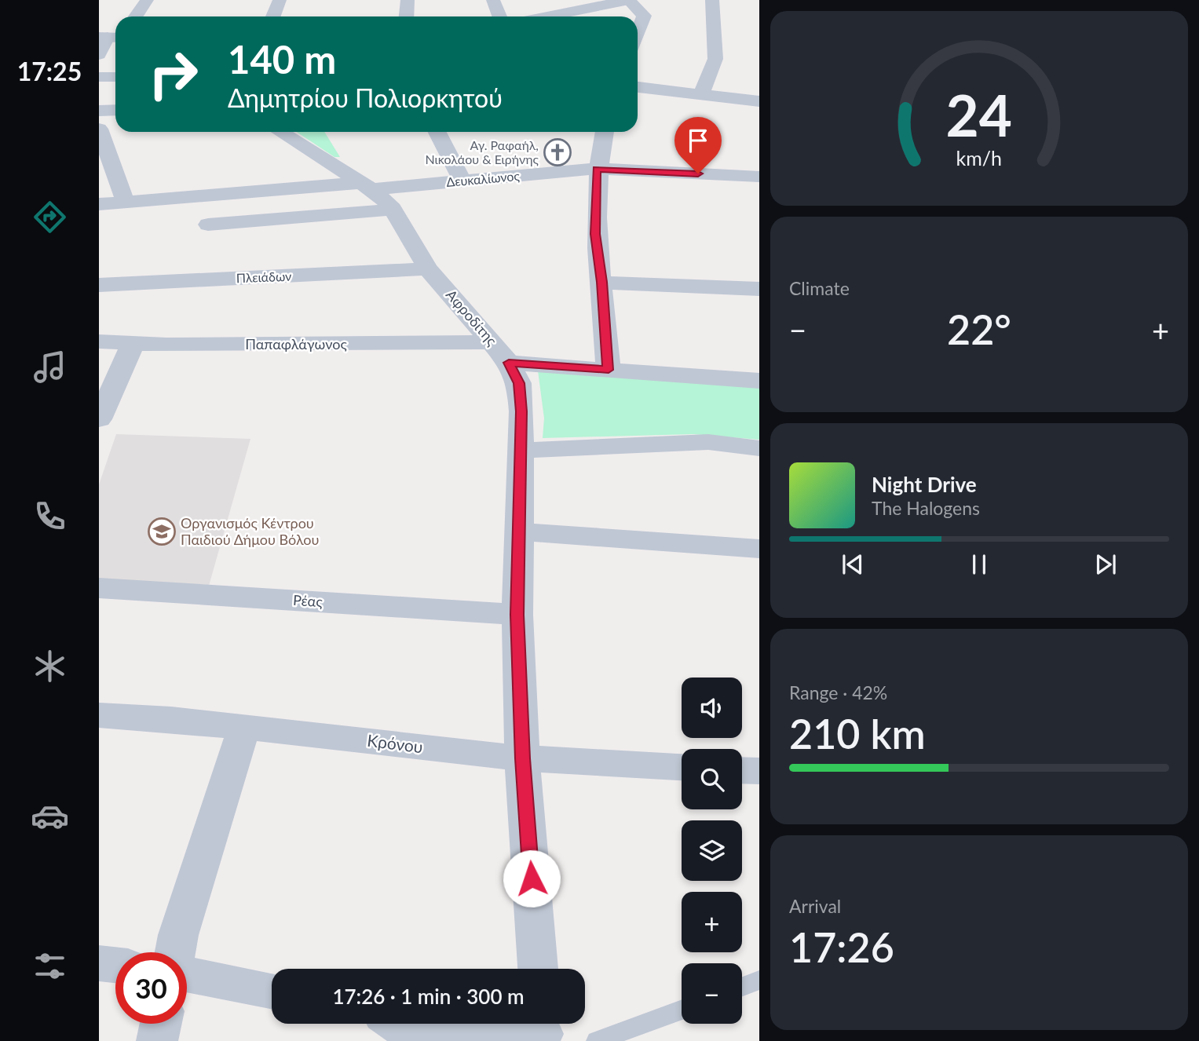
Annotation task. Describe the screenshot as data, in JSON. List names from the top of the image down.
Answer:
{
  "streets": {
    "street": [
      "Δευκαλίωνος",
      "Πλειάδων",
      "Αφροδίτης",
      "Παπαφλάγωνος",
      "Ρέας",
      "Κρόνου"
    ]
  },
  "crossings": [
    ["Δευκαλίωνος", "Αφροδίτης"],
    ["Πλειάδων", "Αφροδίτης"],
    ["Αφροδίτης", "Παπαφλάγωνος"],
    ["Αφροδίτης", "Ρέας"],
    ["Αφροδίτης", "Κρόνου"]
  ],
  "places": {
    "church": ["Αγ. Ραφαήλ, Νικολάου & Ειρήνης"],
    "school or university": ["Οργανισμός Κέντρου Παιδιού Δήμου Βόλου"]
  },
  "page": {
    "tabs": "17:25",
    "turn": ["140 m", "Δημητρίου Πολιορκητού"],
    "tile": [
      "Climate",
      ["Range · 42%", "210 km"],
      ["Arrival", "17:26"]
    ],
    "heat": ["−", "22°", "+"],
    "song": ["Night Drive", "The Halogens"],
    "map_buttons": ["+", "−"],
    "limit": "30",
    "trip": "17:26 · 1 min · 300 m",
    "gauge": ["24", "km/h"]
  }
}
